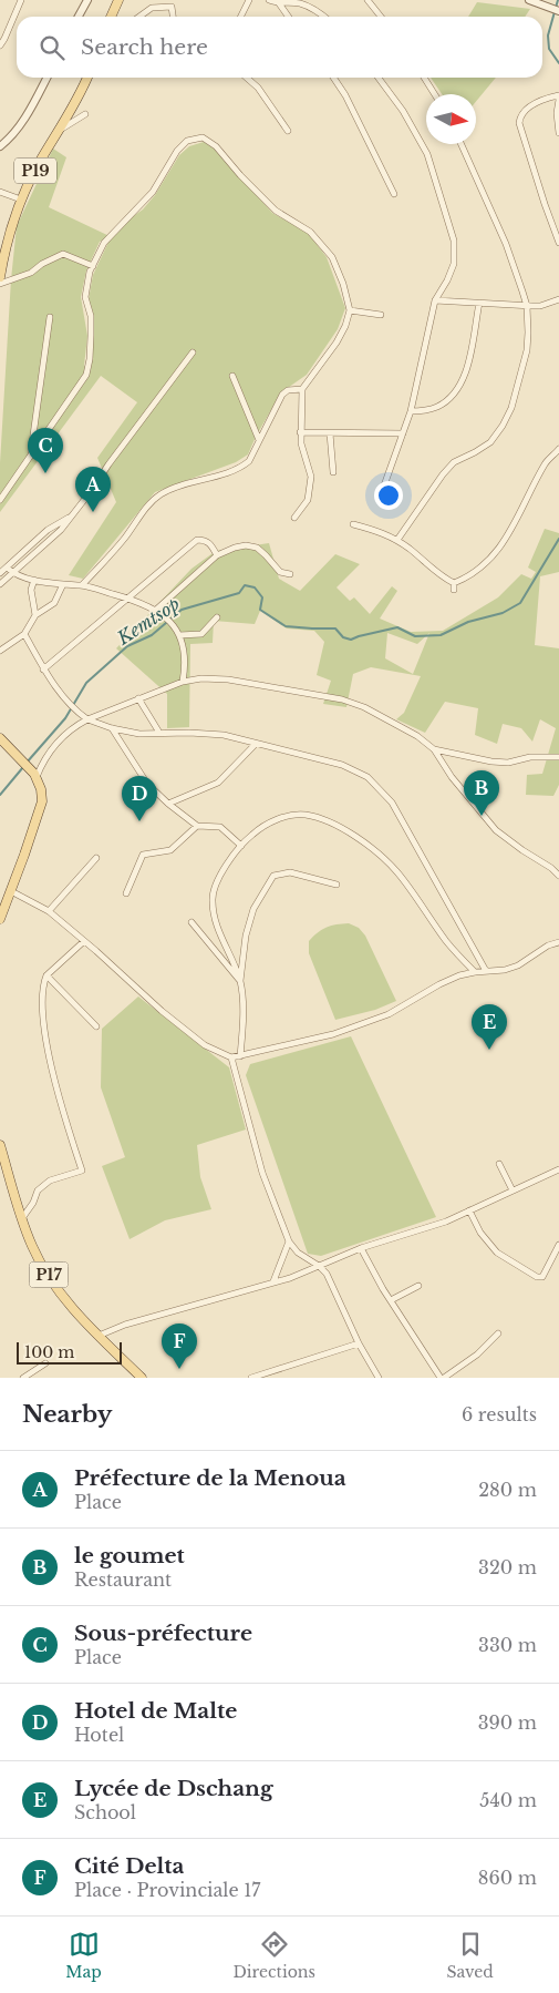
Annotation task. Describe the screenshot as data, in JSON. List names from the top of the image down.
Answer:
{
  "streets": {
    "main road": ["P19", "P17"]
  },
  "water": ["Kemtsop"],
  "scale_bar": "100 m",
  "north": "right",
  "page": {
    "search": "Search here",
    "pins": [
      "C",
      "A",
      "B",
      "D",
      "E",
      "F"
    ],
    "scale": "100 m",
    "heading": ["Nearby", "6 results"],
    "list": [
      {
        "mark": "A",
        "name": "Préfecture de la Menoua",
        "note": "Place",
        "value": "280 m"
      },
      {
        "mark": "B",
        "name": "le goumet",
        "note": "Restaurant",
        "value": "320 m"
      },
      {
        "mark": "C",
        "name": "Sous-préfecture",
        "note": "Place",
        "value": "330 m"
      },
      {
        "mark": "D",
        "name": "Hotel de Malte",
        "note": "Hotel",
        "value": "390 m"
      },
      {
        "mark": "E",
        "name": "Lycée de Dschang",
        "note": "School",
        "value": "540 m"
      },
      {
        "mark": "F",
        "name": "Cité Delta",
        "note": "Place · Provinciale 17",
        "value": "860 m"
      }
    ],
    "nav": ["Map", "Directions", "Saved"]
  }
}
